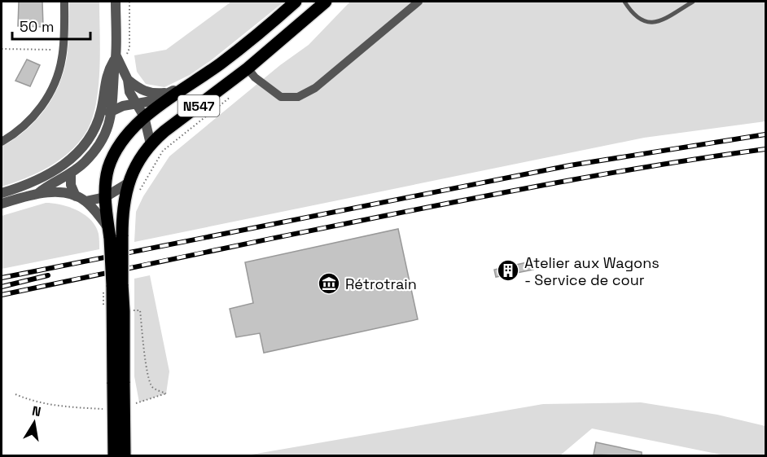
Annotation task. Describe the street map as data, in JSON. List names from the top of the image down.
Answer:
{
  "streets": {
    "main road": ["N547"]
  },
  "places": {
    "building": ["Atelier aux Wagons - Service de cour"],
    "museum": ["Rétrotrain"]
  },
  "scale_bar": "50 m",
  "north": "top"
}
